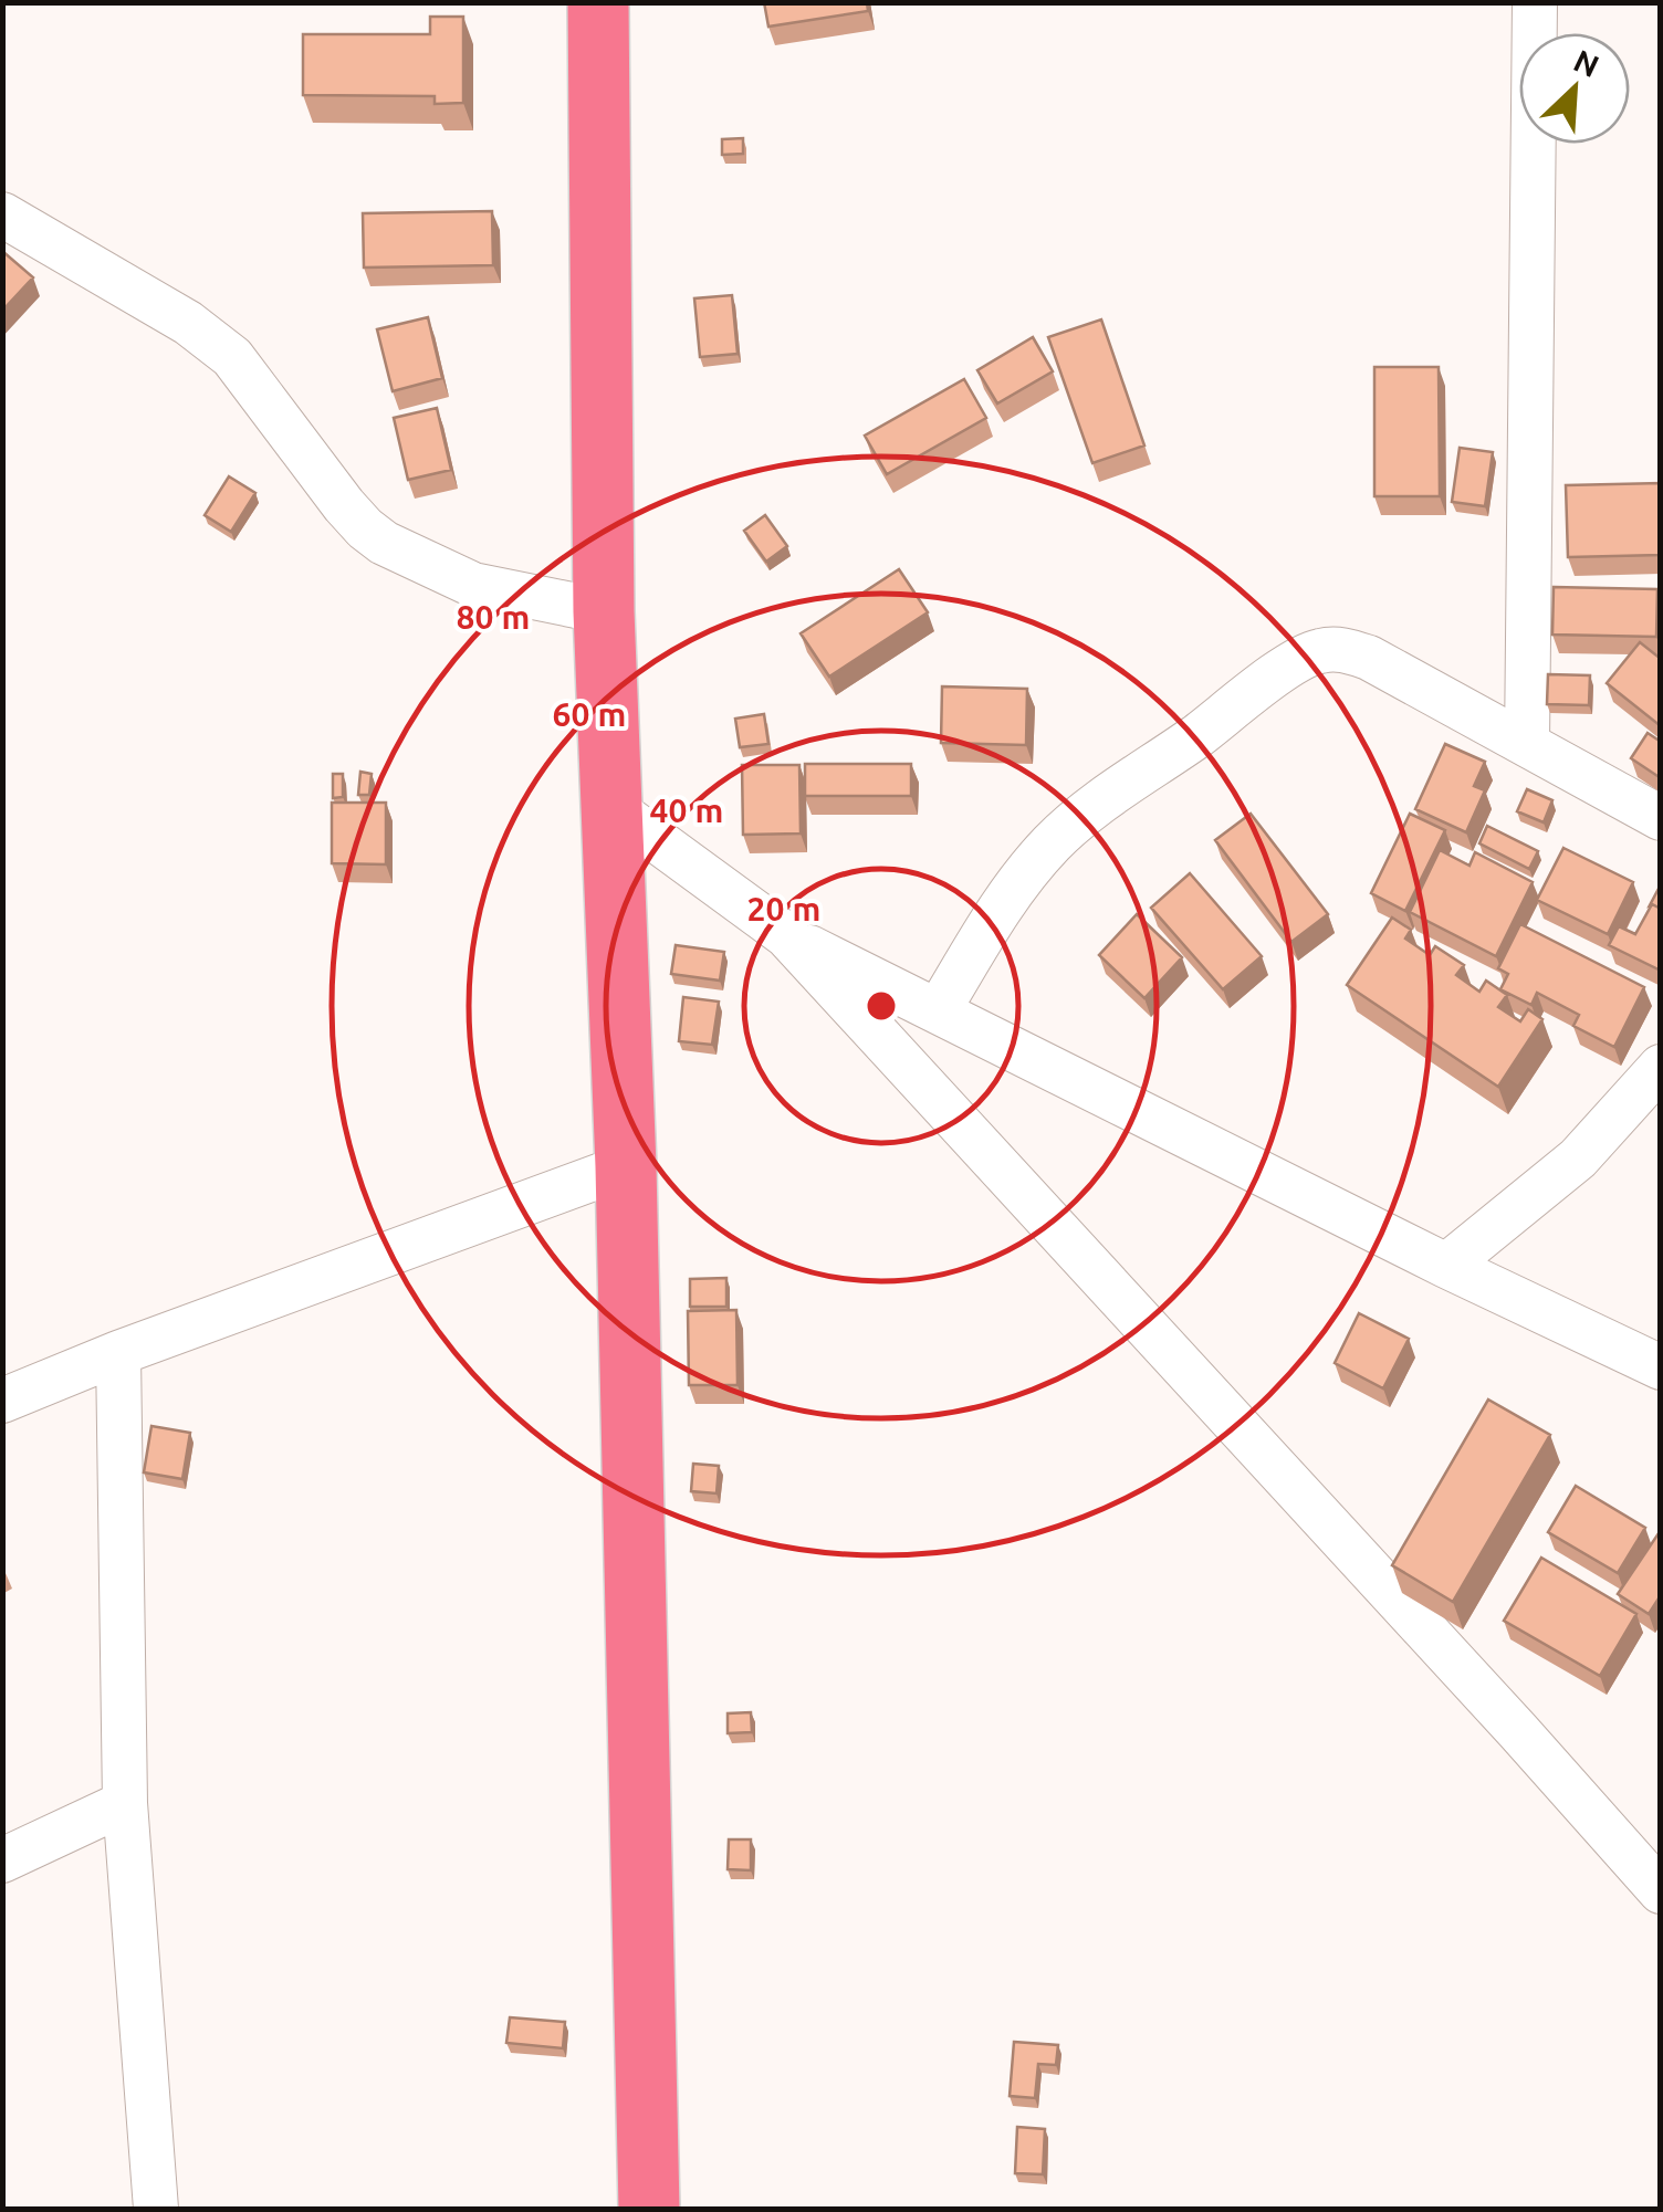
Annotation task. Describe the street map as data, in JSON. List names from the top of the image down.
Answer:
{
  "north": "top right",
  "rings": [
    "80 m",
    "60 m",
    "40 m",
    "20 m"
  ]
}
